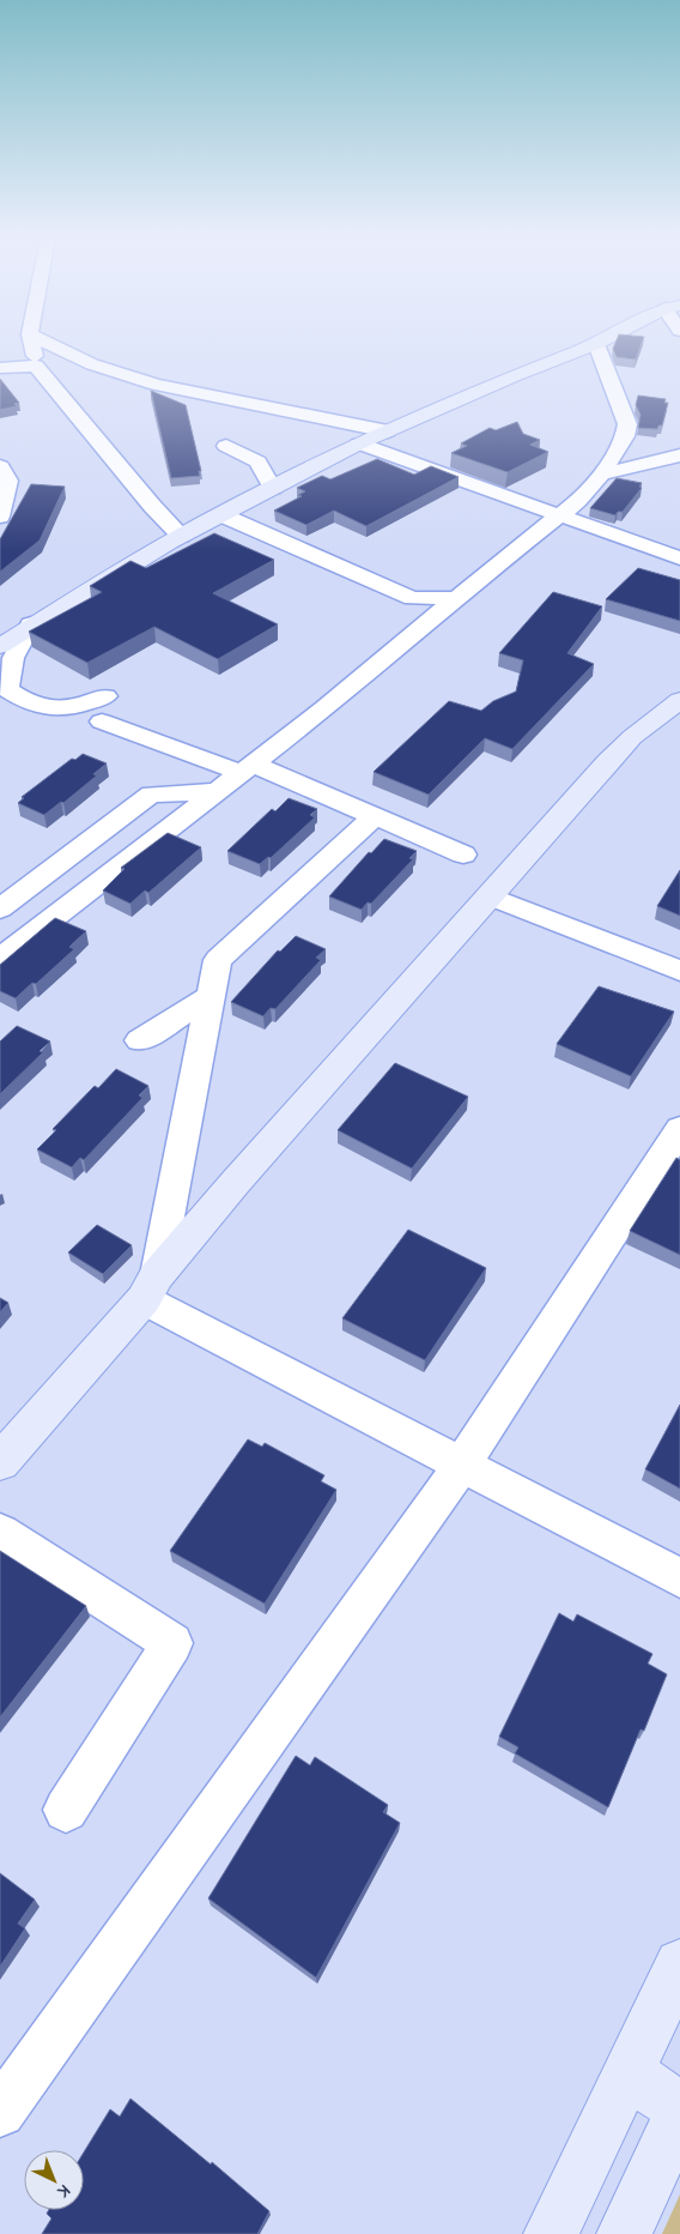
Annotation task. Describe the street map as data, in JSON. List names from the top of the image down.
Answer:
{
  "north": "bottom right"
}
